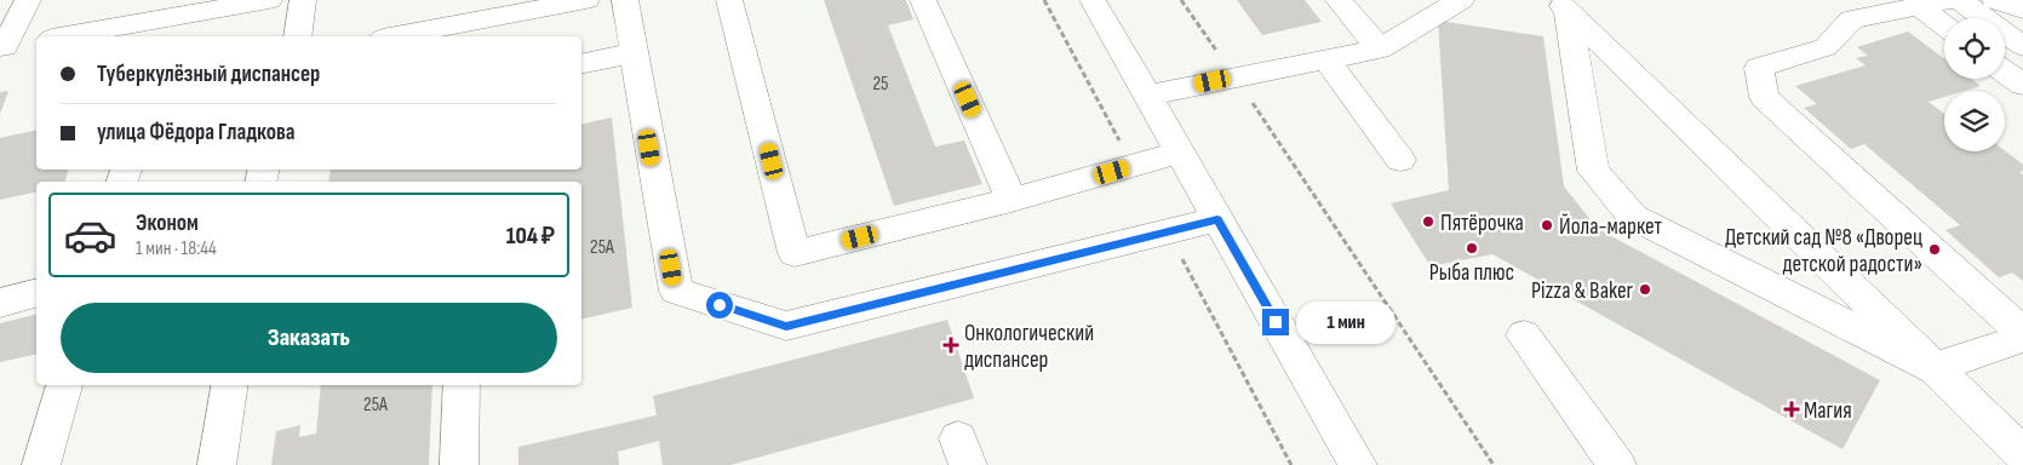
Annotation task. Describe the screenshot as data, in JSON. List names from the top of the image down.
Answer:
{
  "places": {
    "other": [
      "Пятёрочка",
      "Йола-маркет",
      "Рыба плюс",
      "Детский сад №8 «Дворец детской радости»",
      "Pizza & Baker"
    ],
    "health": ["Онкологический диспансер", "Магия"]
  },
  "house_numbers": ["25", "25А", "25А"],
  "page": {
    "banner": ["Туберкулёзный диспансер", "улица Фёдора Гладкова"],
    "list": [
      {
        "name": "Эконом",
        "note": "1 мин · 18:44",
        "value": "104 ₽"
      }
    ],
    "buttons": "Заказать",
    "bubble": "1 мин"
  }
}
